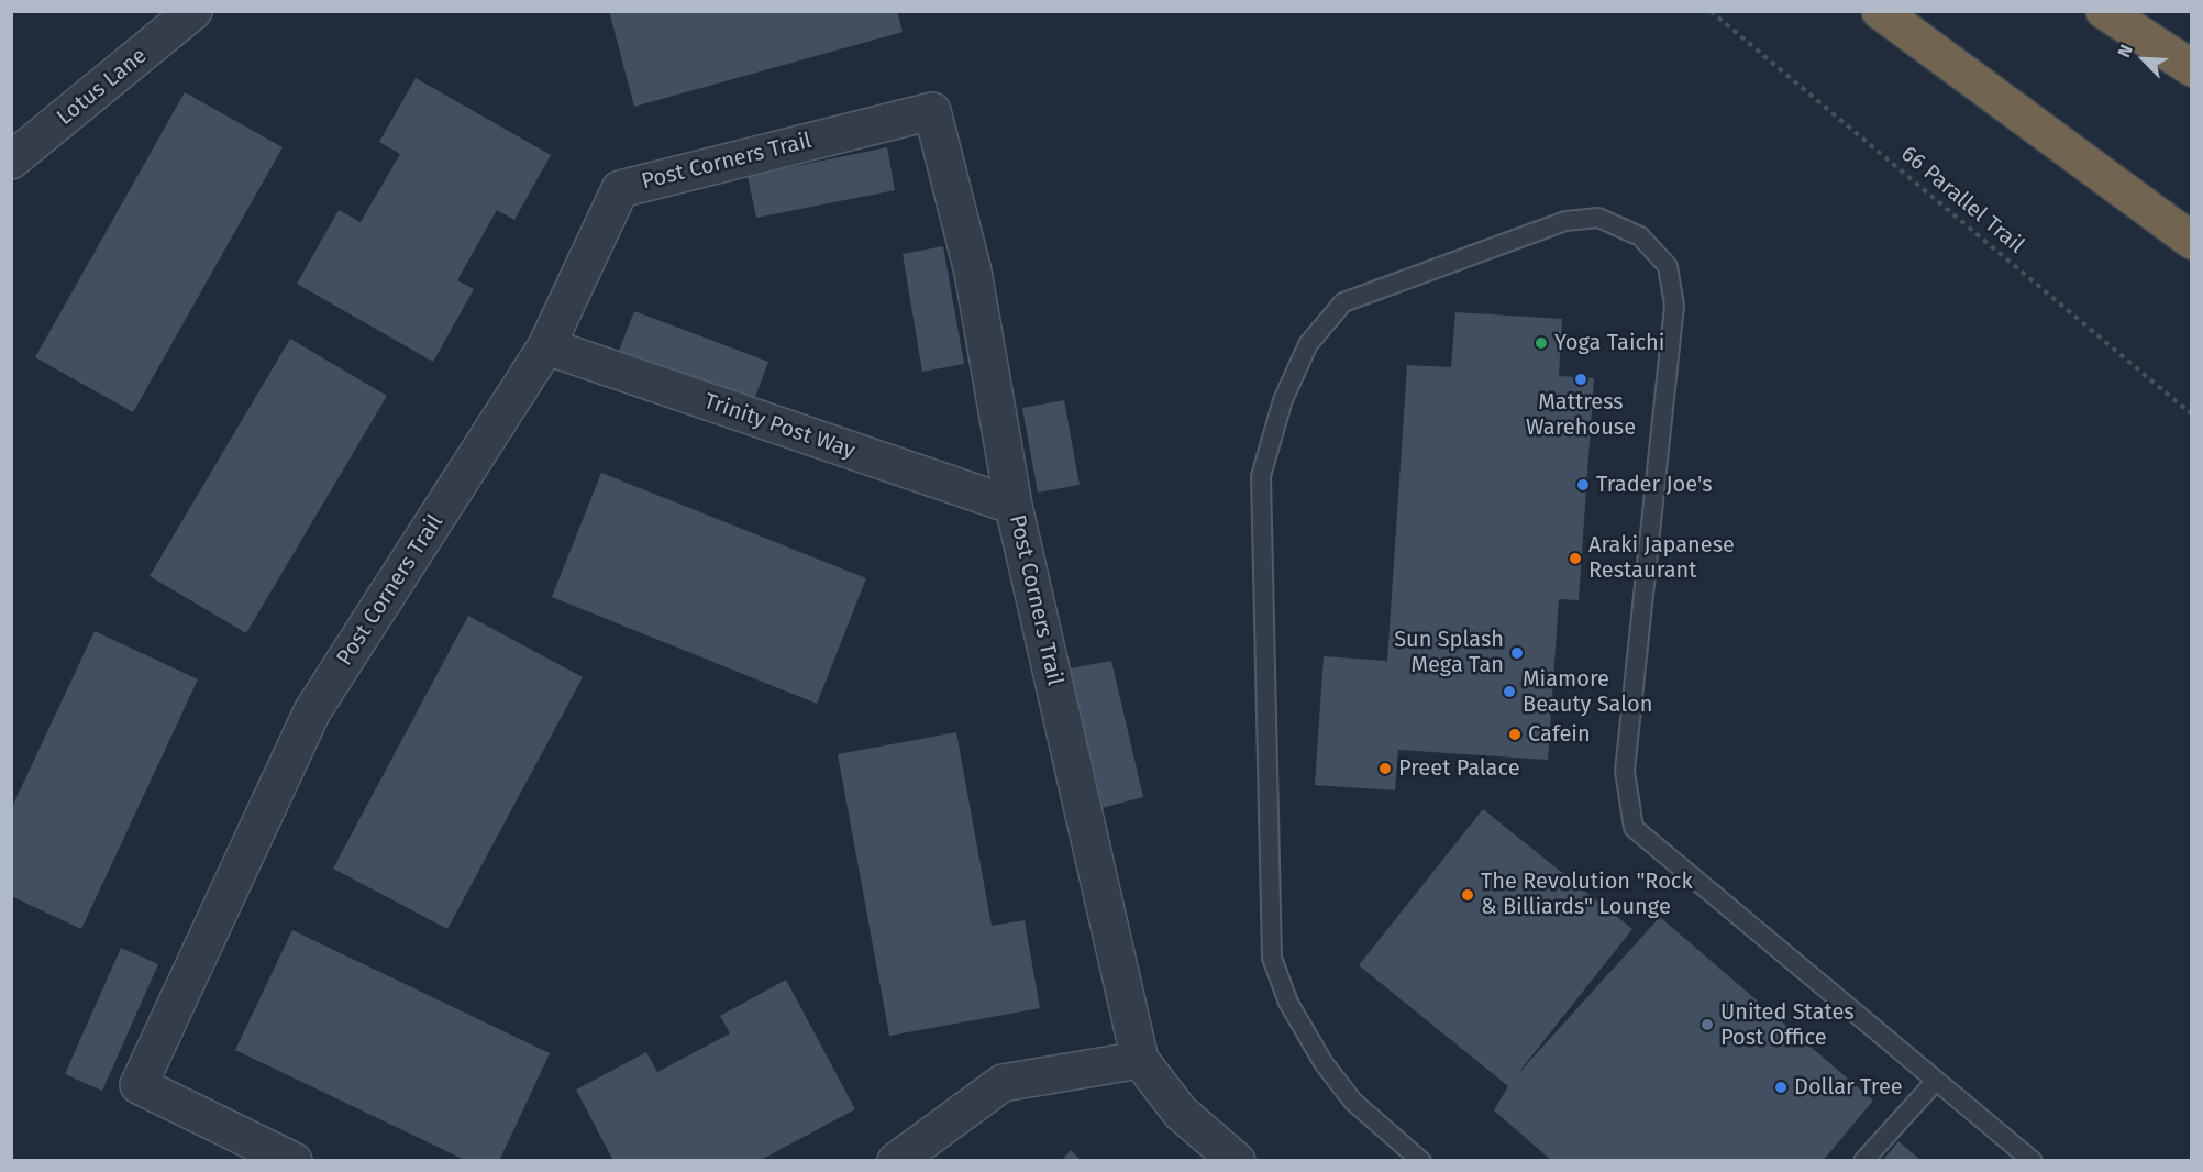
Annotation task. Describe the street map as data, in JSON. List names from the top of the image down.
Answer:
{
  "streets": {
    "street": ["Lotus Lane", "Post Corners Trail", "Trinity Post Way"],
    "path": ["66 Parallel Trail"]
  },
  "crossings": [
    ["Post Corners Trail", "Trinity Post Way"]
  ],
  "places": [
    "Yoga Taichi",
    "Mattress Warehouse",
    "Trader Joe's",
    "Araki Japanese Restaurant",
    "Sun Splash Mega Tan",
    "Miamore Beauty Salon",
    "Cafein",
    "Preet Palace",
    "The Revolution \"Rock & Billiards\" Lounge",
    "United States Post Office",
    "Dollar Tree"
  ],
  "north": "top left"
}
